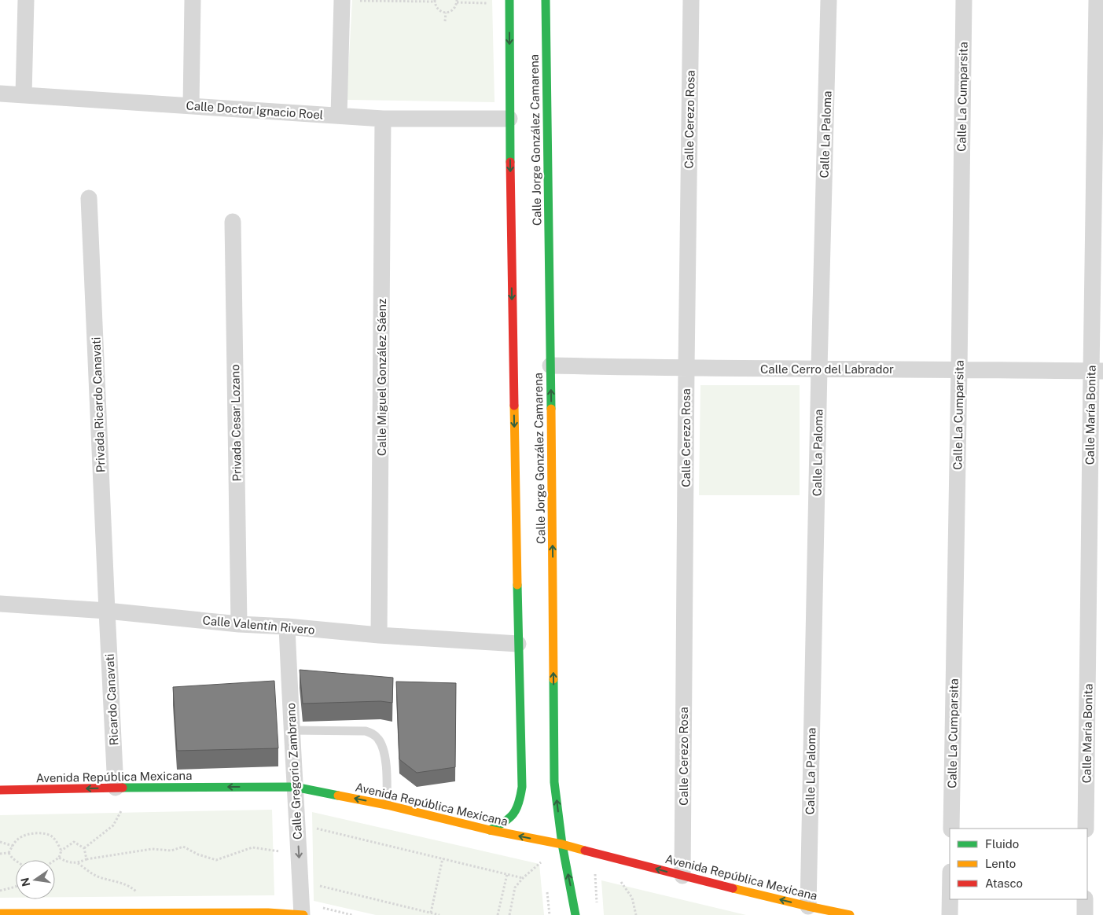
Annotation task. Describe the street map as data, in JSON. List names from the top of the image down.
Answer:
{
  "streets": {
    "street": [
      "Calle La Cumparsita",
      "Calle Doctor Ignacio Roel",
      "Calle Cerezo Rosa",
      "Calle La Paloma",
      "Calle Jorge González Camarena",
      "Calle Cerro del Labrador",
      "Calle Miguel González Sáenz",
      "Privada Ricardo Canavati",
      "Calle María Bonita",
      "Privada Cesar Lozano",
      "Calle Valentín Rivero",
      "Ricardo Canavati",
      "Calle Gregorio Zambrano",
      "Avenida República Mexicana"
    ]
  },
  "crossings": [
    ["Calle La Cumparsita", "Calle Cerro del Labrador"],
    ["Calle Doctor Ignacio Roel", "Calle Jorge González Camarena"],
    ["Calle Doctor Ignacio Roel", "Calle Miguel González Sáenz"],
    ["Calle Cerezo Rosa", "Calle Cerro del Labrador"],
    ["Calle Cerezo Rosa", "Avenida República Mexicana"],
    ["Calle La Paloma", "Calle Cerro del Labrador"],
    ["Calle La Paloma", "Avenida República Mexicana"],
    ["Calle Jorge González Camarena", "Calle Cerro del Labrador"],
    ["Calle Jorge González Camarena", "Calle Valentín Rivero"],
    ["Calle Jorge González Camarena", "Avenida República Mexicana"],
    ["Calle Cerro del Labrador", "Calle María Bonita"],
    ["Calle Miguel González Sáenz", "Calle Valentín Rivero"],
    ["Privada Ricardo Canavati", "Calle Valentín Rivero"],
    ["Privada Ricardo Canavati", "Ricardo Canavati"],
    ["Privada Cesar Lozano", "Calle Valentín Rivero"],
    ["Calle Valentín Rivero", "Ricardo Canavati"],
    ["Calle Valentín Rivero", "Calle Gregorio Zambrano"],
    ["Ricardo Canavati", "Avenida República Mexicana"],
    ["Calle Gregorio Zambrano", "Avenida República Mexicana"]
  ],
  "one_way": ["Calle Gregorio Zambrano", "Avenida República Mexicana"],
  "legend": ["Fluido", "Lento", "Atasco"],
  "north": "left"
}
